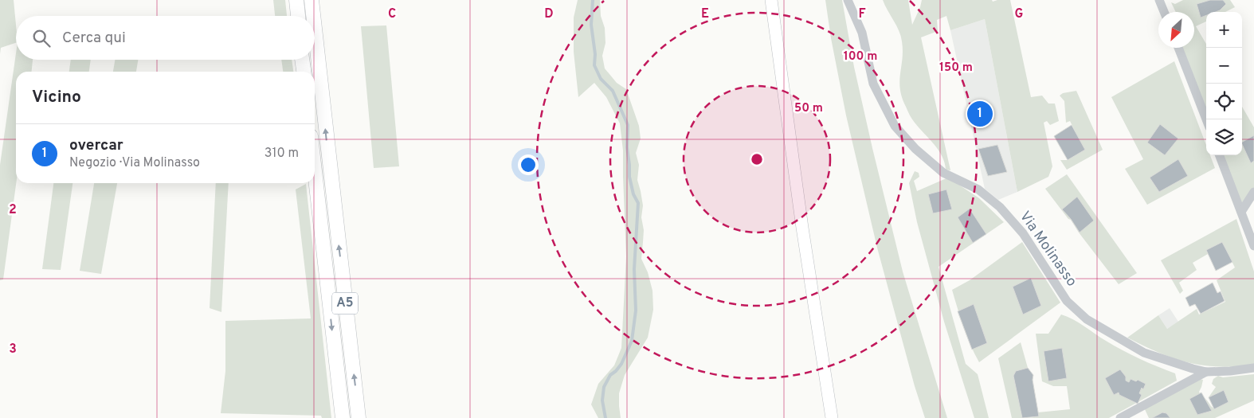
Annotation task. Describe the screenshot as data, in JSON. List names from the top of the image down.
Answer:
{
  "streets": {
    "highway": ["A5"],
    "street": ["Via Molinasso"]
  },
  "north": "bottom left",
  "page": {
    "map_buttons": ["+", "−"],
    "search": "Cerca qui",
    "heading": "Vicino",
    "pins": "1",
    "list": [
      {
        "mark": "1",
        "name": "overcar",
        "note": "Negozio · Via Molinasso",
        "value": "310 m"
      }
    ]
  },
  "grid": {
    "columns": [
      "C",
      "D",
      "E",
      "F",
      "G"
    ],
    "rows": ["2", "3"]
  },
  "rings": ["100 m", "150 m", "50 m"]
}
